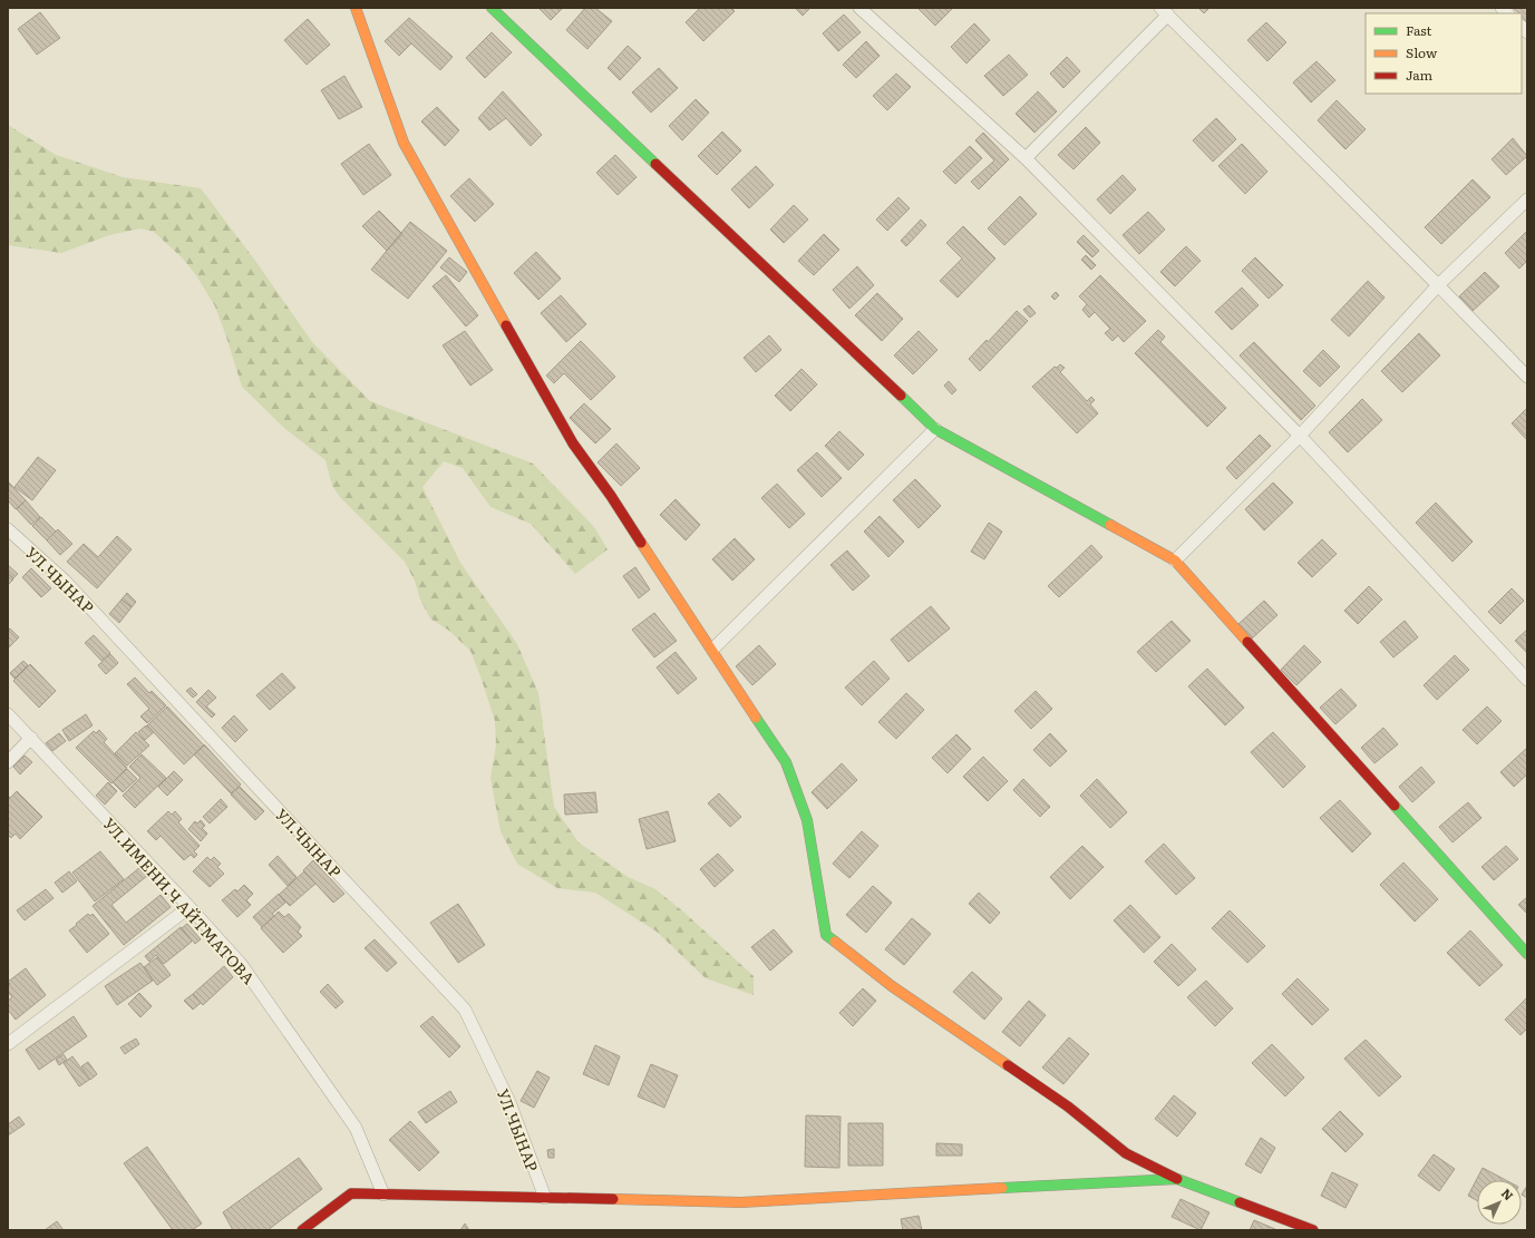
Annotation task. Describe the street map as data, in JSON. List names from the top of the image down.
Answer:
{
  "streets": {
    "street": ["УЛ.ЧЫНАР", "УЛ.ИМЕНИ.Ч АЙТМАТОВА"]
  },
  "legend": ["Fast", "Slow", "Jam"],
  "north": "top right"
}
